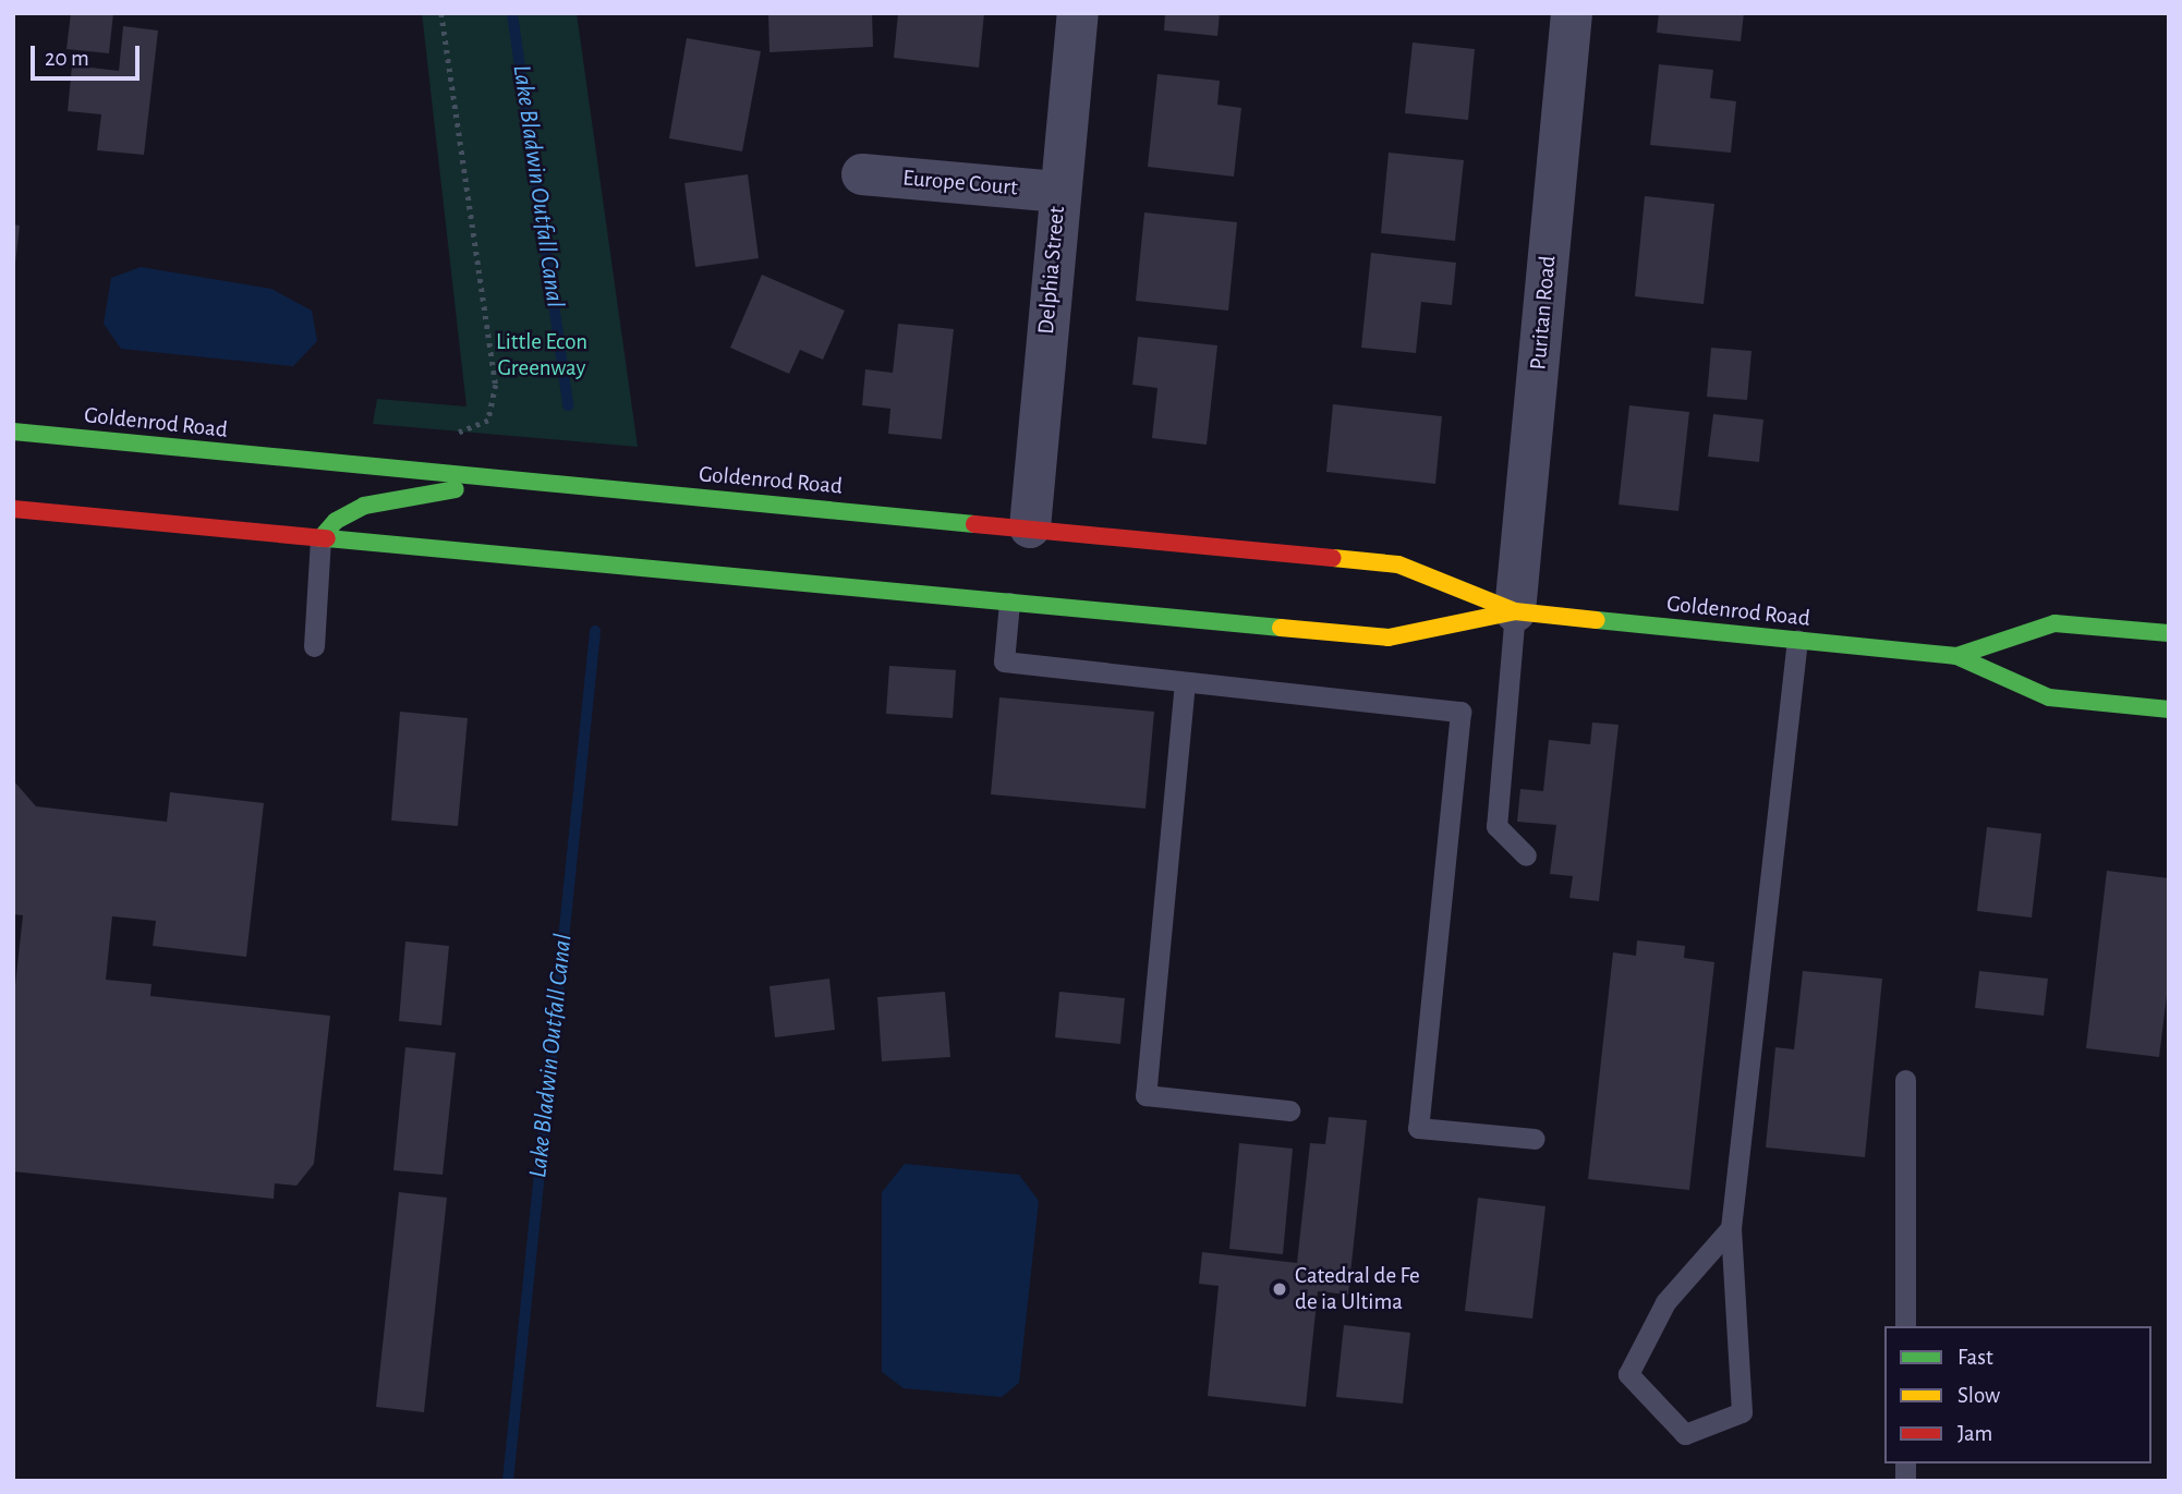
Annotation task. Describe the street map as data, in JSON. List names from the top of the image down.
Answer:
{
  "streets": {
    "main road": ["Goldenrod Road"],
    "street": ["Europe Court", "Delphia Street", "Puritan Road"]
  },
  "crossings": [
    ["Europe Court", "Delphia Street"],
    ["Delphia Street", "Goldenrod Road"],
    ["Puritan Road", "Goldenrod Road"]
  ],
  "water": ["Lake Bladwin Outfall Canal"],
  "parks": ["Little Econ Greenway"],
  "places": ["Catedral de Fe de ia Ultima"],
  "legend": ["Fast", "Slow", "Jam"],
  "scale_bar": "20 m"
}
